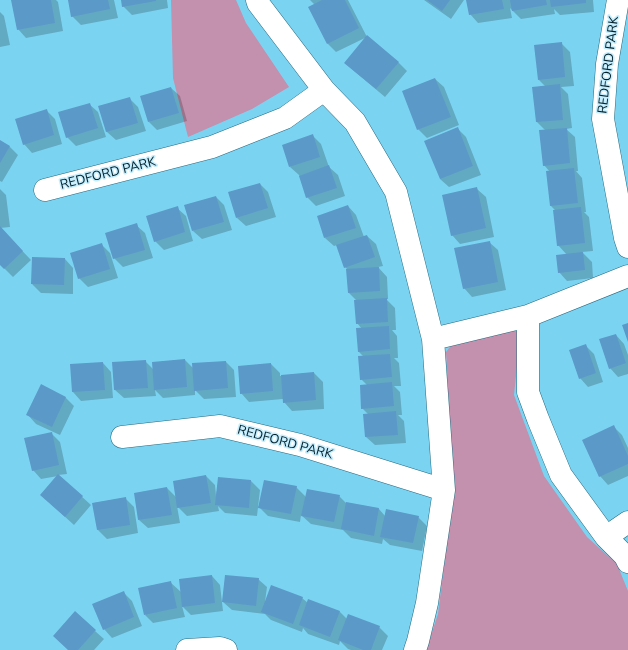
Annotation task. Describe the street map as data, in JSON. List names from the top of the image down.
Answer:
{
  "streets": {
    "street": ["REDFORD PARK"]
  }
}
